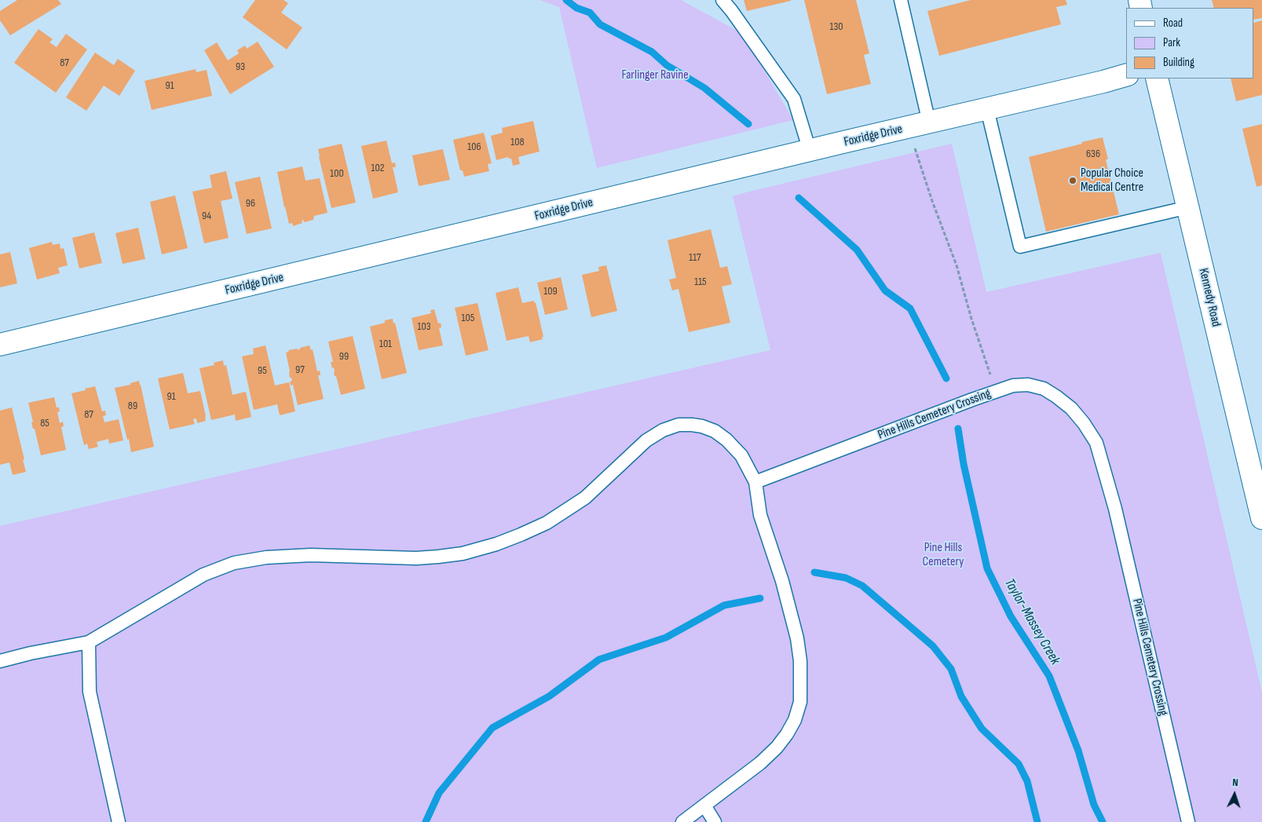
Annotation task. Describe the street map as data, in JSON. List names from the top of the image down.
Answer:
{
  "streets": {
    "street": ["Foxridge Drive", "Kennedy Road"],
    "lane": ["Pine Hills Cemetery Crossing"]
  },
  "water": ["Taylor-Massey Creek"],
  "parks": ["Farlinger Ravine", "Pine Hills Cemetery"],
  "places": ["Popular Choice Medical Centre"],
  "house_numbers": [
    "130",
    "87",
    "93",
    "91",
    "108",
    "106",
    "636",
    "102",
    "100",
    "96",
    "94",
    "117",
    "115",
    "109",
    "105",
    "103",
    "101",
    "99",
    "97",
    "95",
    "91",
    "89",
    "87",
    "85"
  ],
  "legend": ["Road", "Park", "Building"],
  "north": "top"
}
